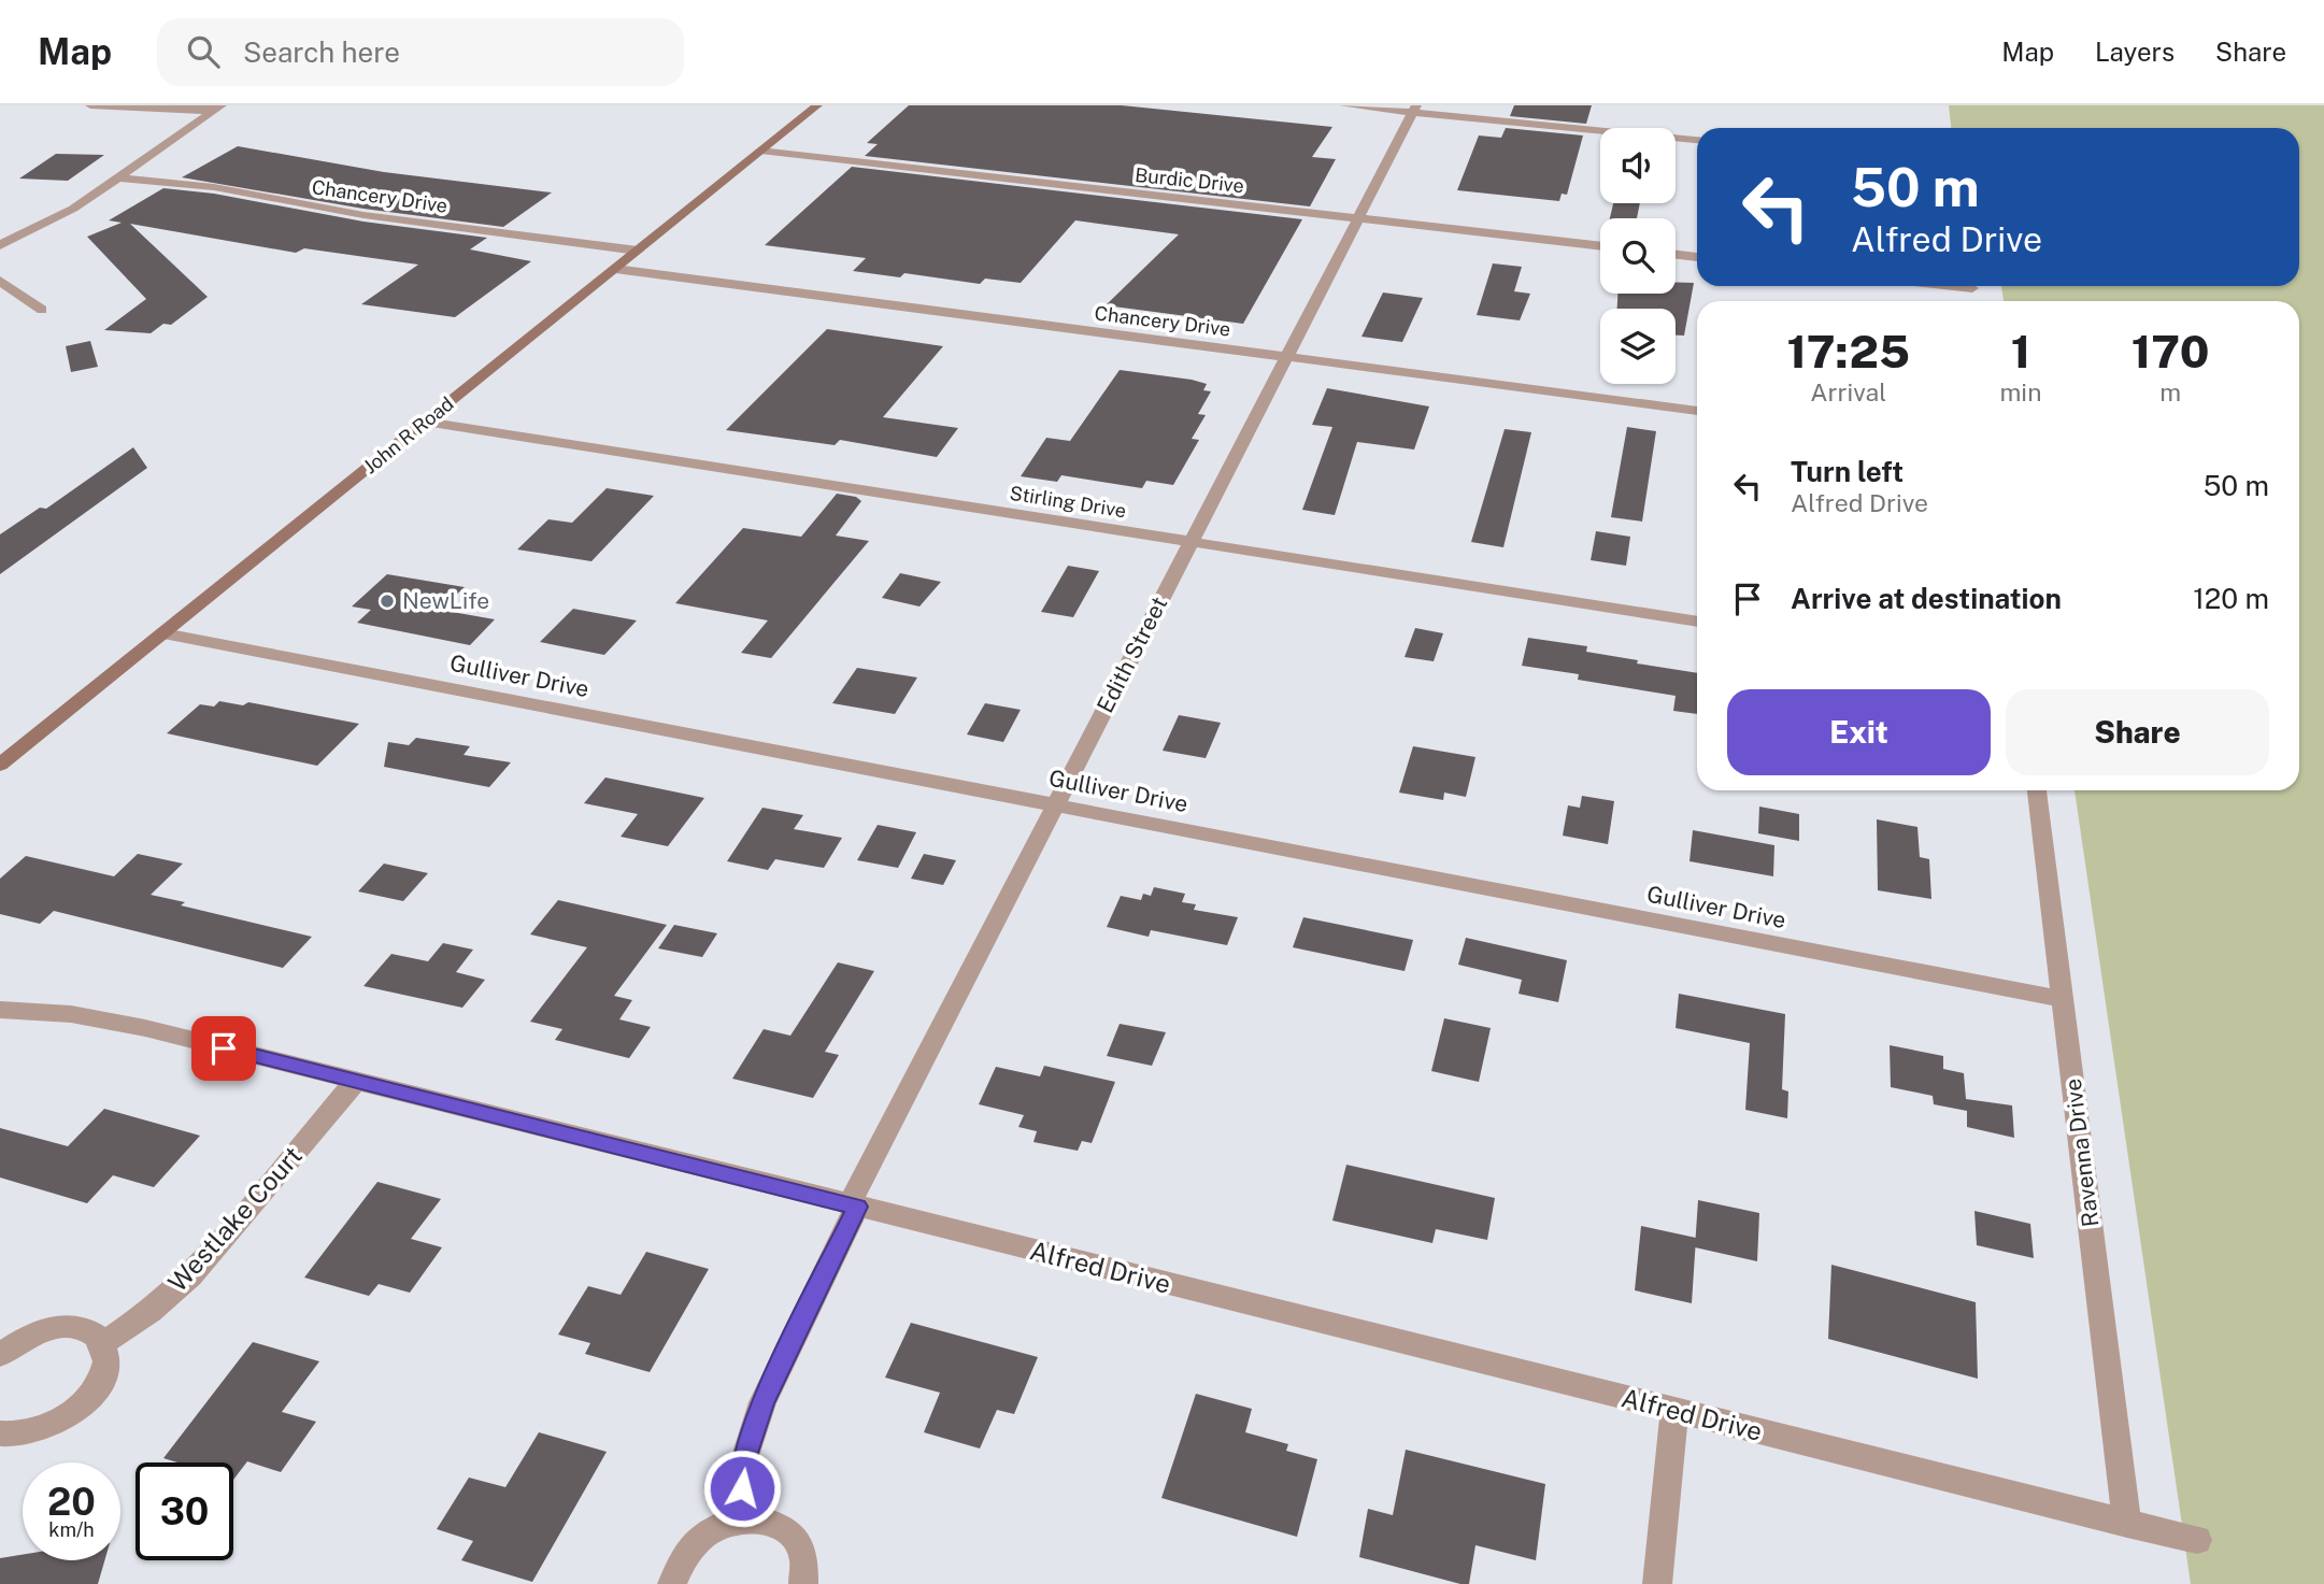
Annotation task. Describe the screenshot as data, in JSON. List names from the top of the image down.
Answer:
{
  "streets": {
    "main road": ["John R Road"],
    "street": [
      "Burdic Drive",
      "Chancery Drive",
      "Stirling Drive",
      "Edith Street",
      "Gulliver Drive",
      "Ravenna Drive",
      "Westlake Court",
      "Alfred Drive"
    ]
  },
  "crossings": [
    ["Burdic Drive", "John R Road"],
    ["Burdic Drive", "Edith Street"],
    ["Chancery Drive", "John R Road"],
    ["Chancery Drive", "Edith Street"],
    ["John R Road", "Stirling Drive"],
    ["John R Road", "Gulliver Drive"],
    ["Stirling Drive", "Edith Street"],
    ["Edith Street", "Gulliver Drive"],
    ["Edith Street", "Alfred Drive"],
    ["Gulliver Drive", "Ravenna Drive"],
    ["Ravenna Drive", "Alfred Drive"],
    ["Westlake Court", "Alfred Drive"]
  ],
  "places": ["NewLife"],
  "page": {
    "header": "Map",
    "search": "Search here",
    "nav": ["Map", "Layers", "Share"],
    "turn": ["50 m", "Alfred Drive"],
    "eta": [
      "17:25",
      "Arrival",
      "1",
      "min",
      "170",
      "m"
    ],
    "list": [
      {
        "name": "Turn left",
        "note": "Alfred Drive",
        "value": "50 m"
      },
      {
        "name": "Arrive at destination",
        "value": "120 m"
      }
    ],
    "buttons": ["Exit", "Share"],
    "speed": "20 km/h",
    "limit": "30"
  }
}
